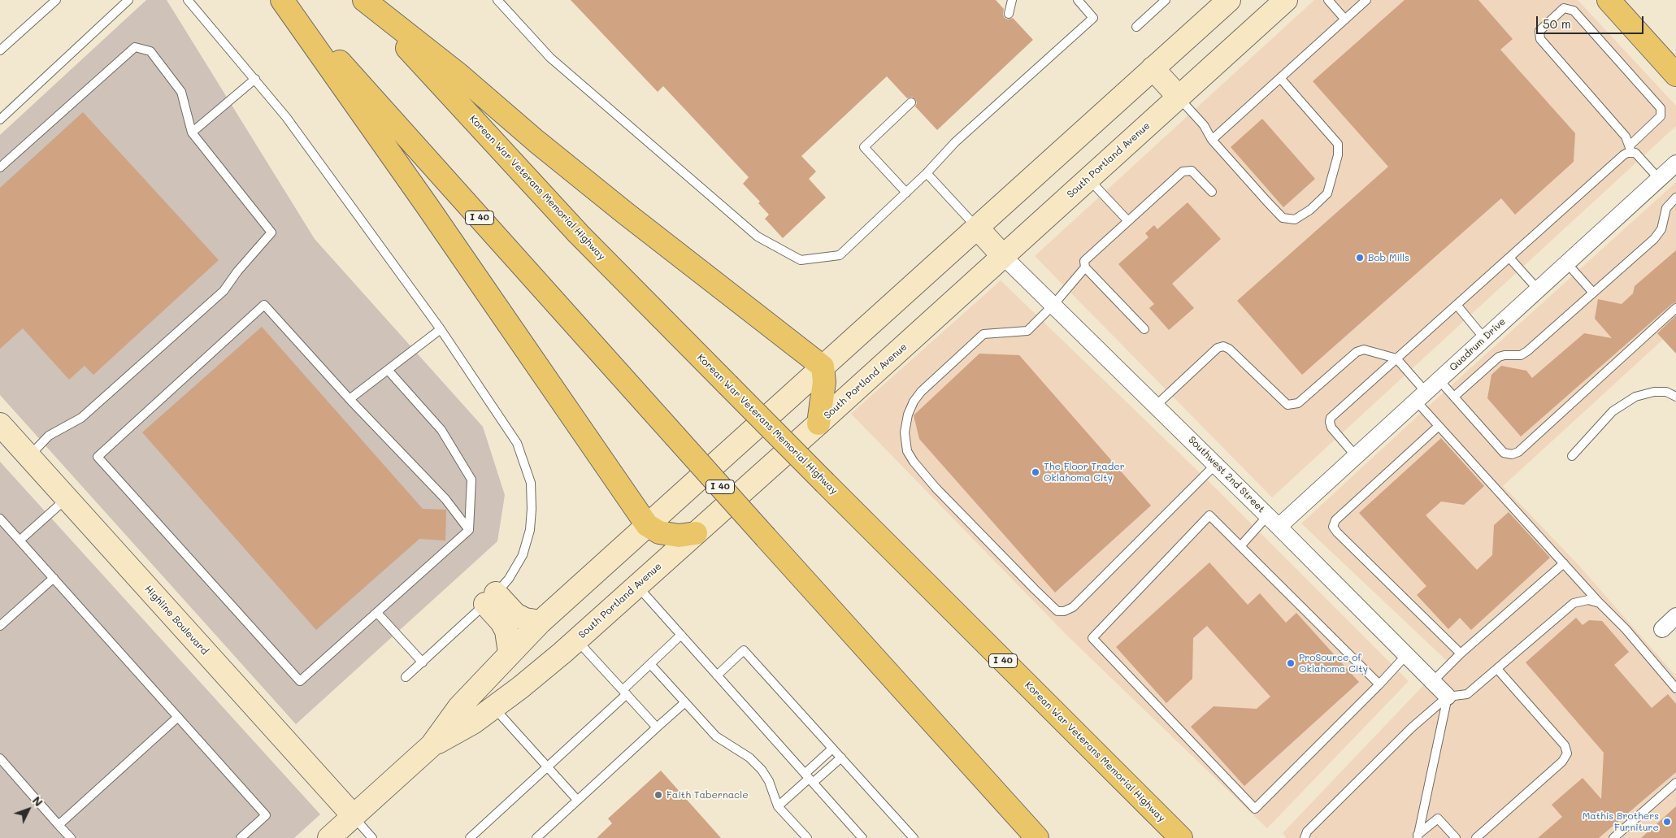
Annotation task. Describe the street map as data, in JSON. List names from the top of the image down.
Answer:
{
  "streets": {
    "main road": [
      "South Portland Avenue",
      "Korean War Veterans Memorial Highway",
      "I 40",
      "Highline Boulevard"
    ],
    "street": ["Quadrum Drive", "Southwest 2nd Street"]
  },
  "crossings": [
    ["South Portland Avenue", "Southwest 2nd Street"],
    ["South Portland Avenue", "Highline Boulevard"],
    ["Quadrum Drive", "Southwest 2nd Street"]
  ],
  "places": [
    "Bob Mills",
    "The Floor Trader Oklahoma City",
    "ProSource of Oklahoma City",
    "Faith Tabernacle",
    "Mathis Brothers Furniture"
  ],
  "scale_bar": "50 m",
  "north": "top right"
}
